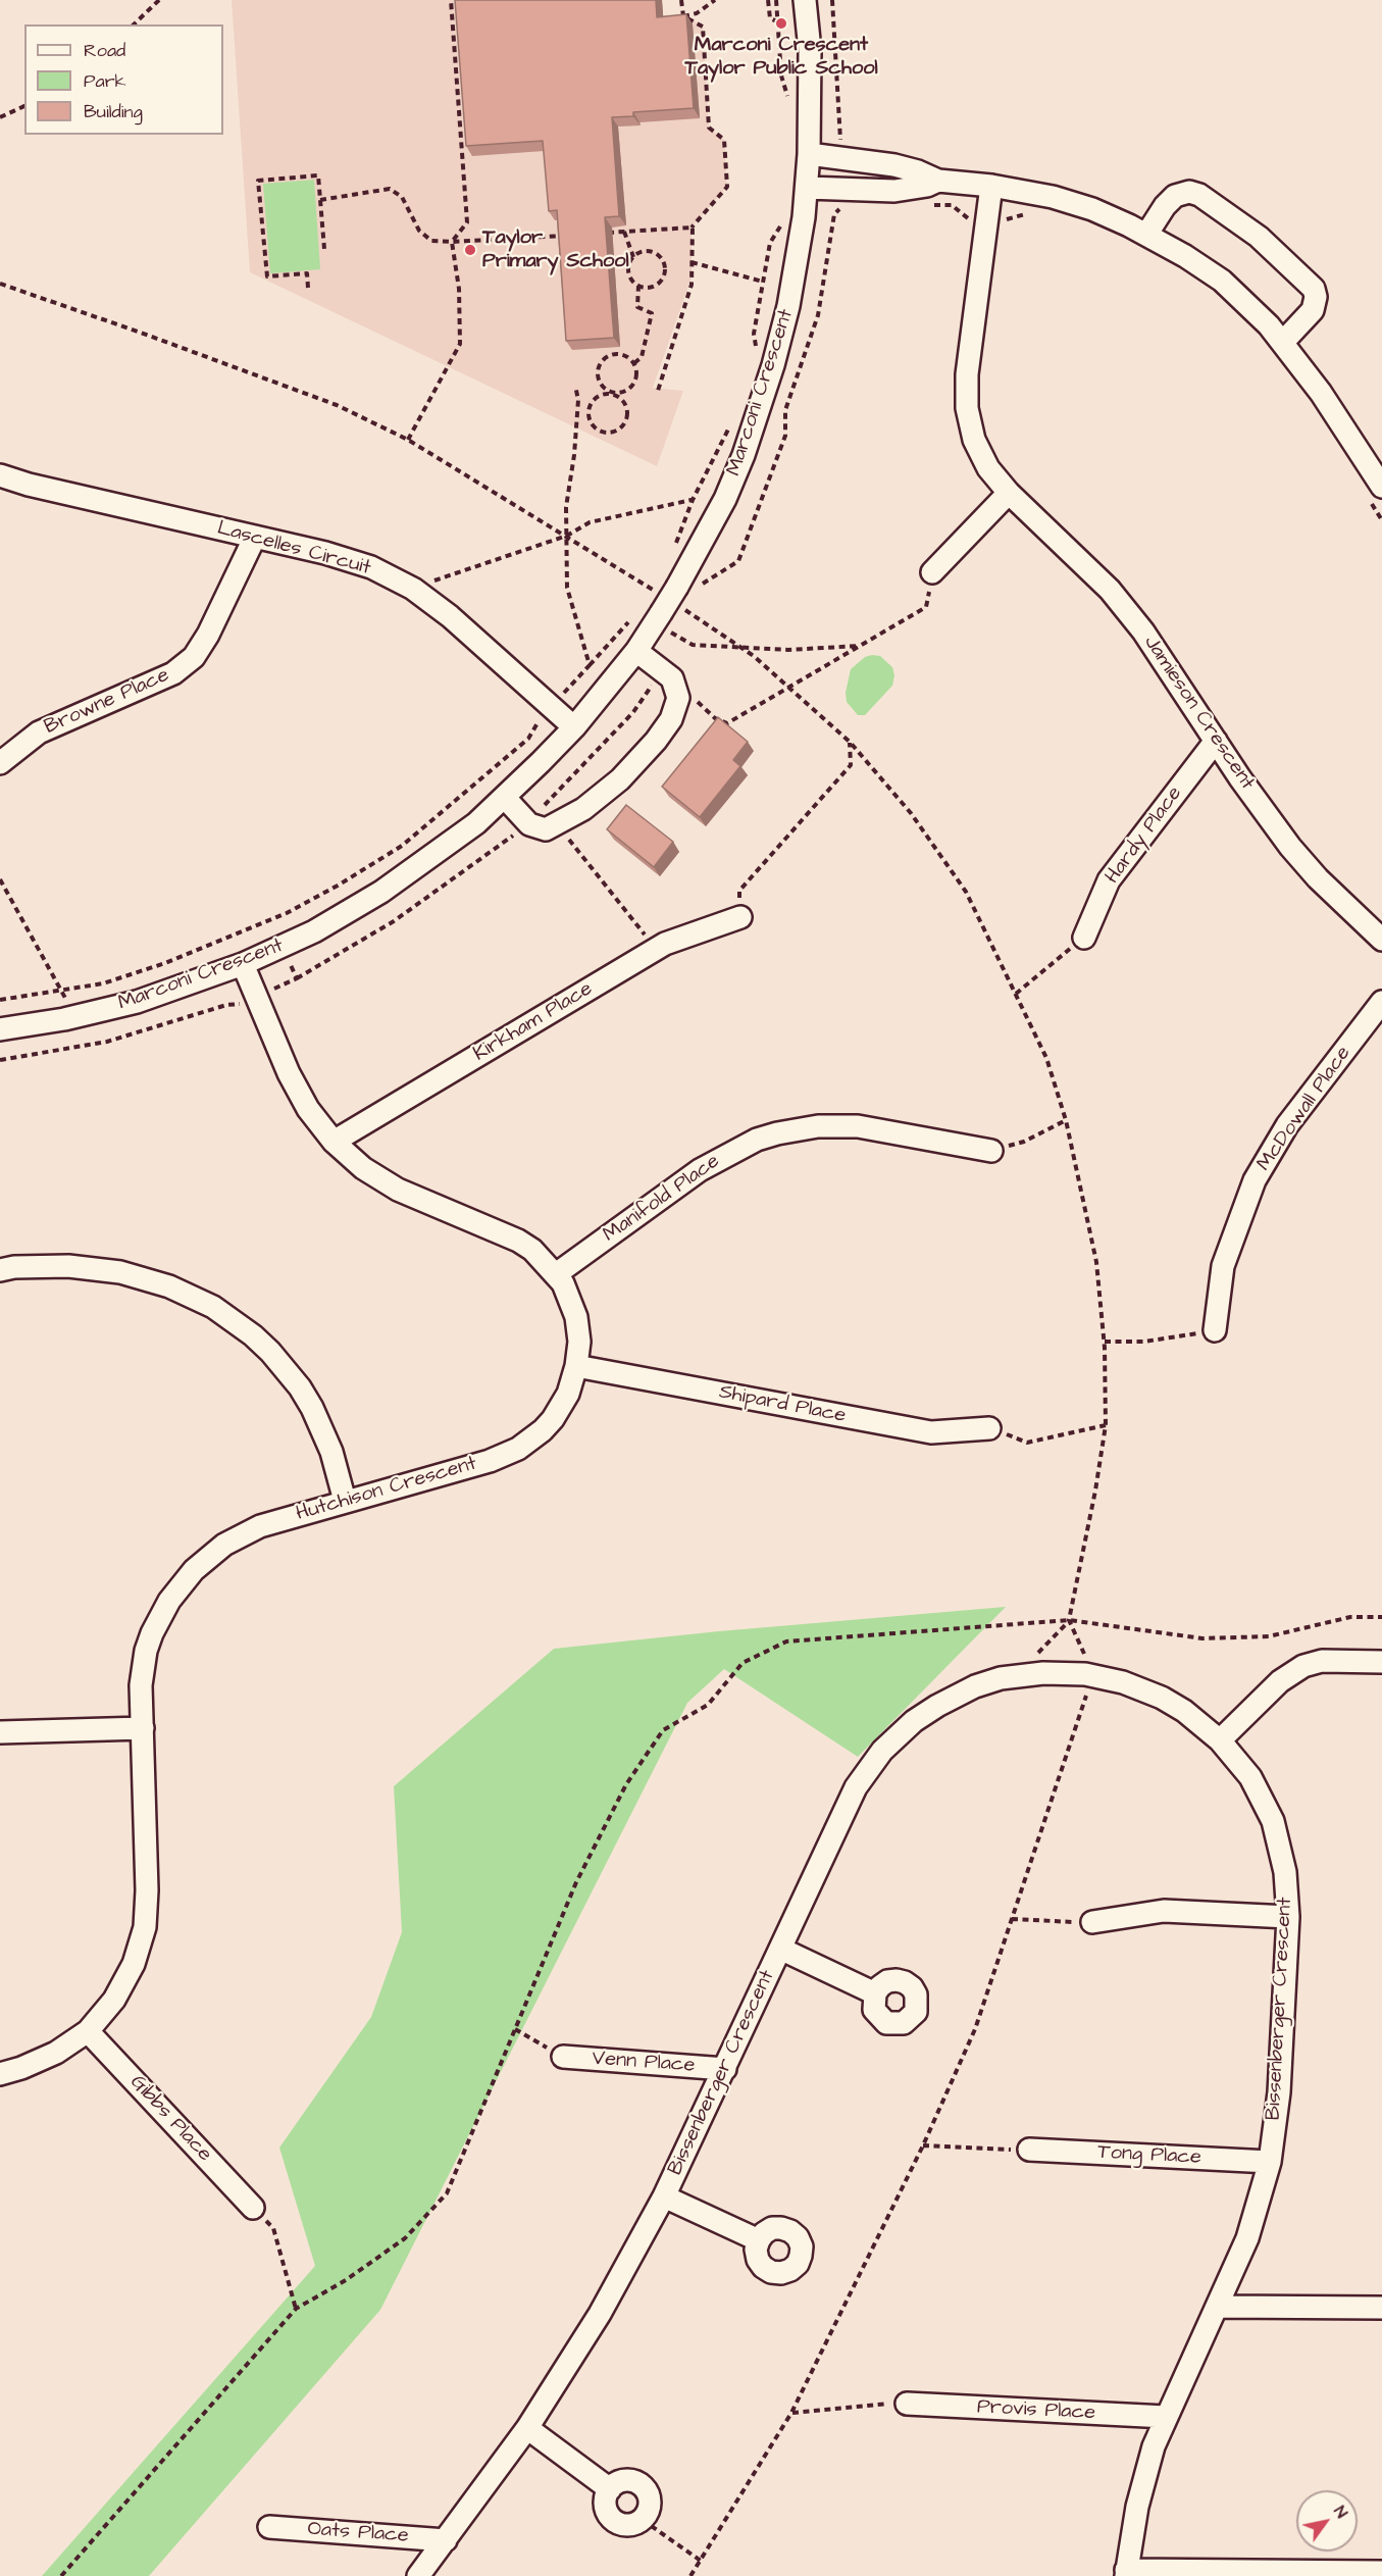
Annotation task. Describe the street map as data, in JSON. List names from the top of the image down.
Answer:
{
  "streets": {
    "street": [
      "Marconi Crescent",
      "Lascelles Circuit",
      "Browne Place",
      "Jamieson Crescent",
      "Hardy Place",
      "Kirkham Place",
      "McDowall Place",
      "Manifold Place",
      "Shipard Place",
      "Hutchison Crescent",
      "Bissenberger Crescent",
      "Venn Place",
      "Gibbs Place",
      "Tong Place",
      "Provis Place",
      "Oats Place"
    ]
  },
  "crossings": [
    ["Marconi Crescent", "Lascelles Circuit"],
    ["Marconi Crescent", "Hutchison Crescent"],
    ["Lascelles Circuit", "Browne Place"],
    ["Jamieson Crescent", "Hardy Place"],
    ["Kirkham Place", "Hutchison Crescent"],
    ["Manifold Place", "Hutchison Crescent"],
    ["Shipard Place", "Hutchison Crescent"],
    ["Hutchison Crescent", "Gibbs Place"],
    ["Bissenberger Crescent", "Venn Place"],
    ["Bissenberger Crescent", "Tong Place"],
    ["Bissenberger Crescent", "Provis Place"],
    ["Bissenberger Crescent", "Oats Place"]
  ],
  "places": ["Marconi Crescent Taylor Public School", "Taylor Primary School"],
  "legend": ["Road", "Park", "Building"],
  "north": "top right"
}
